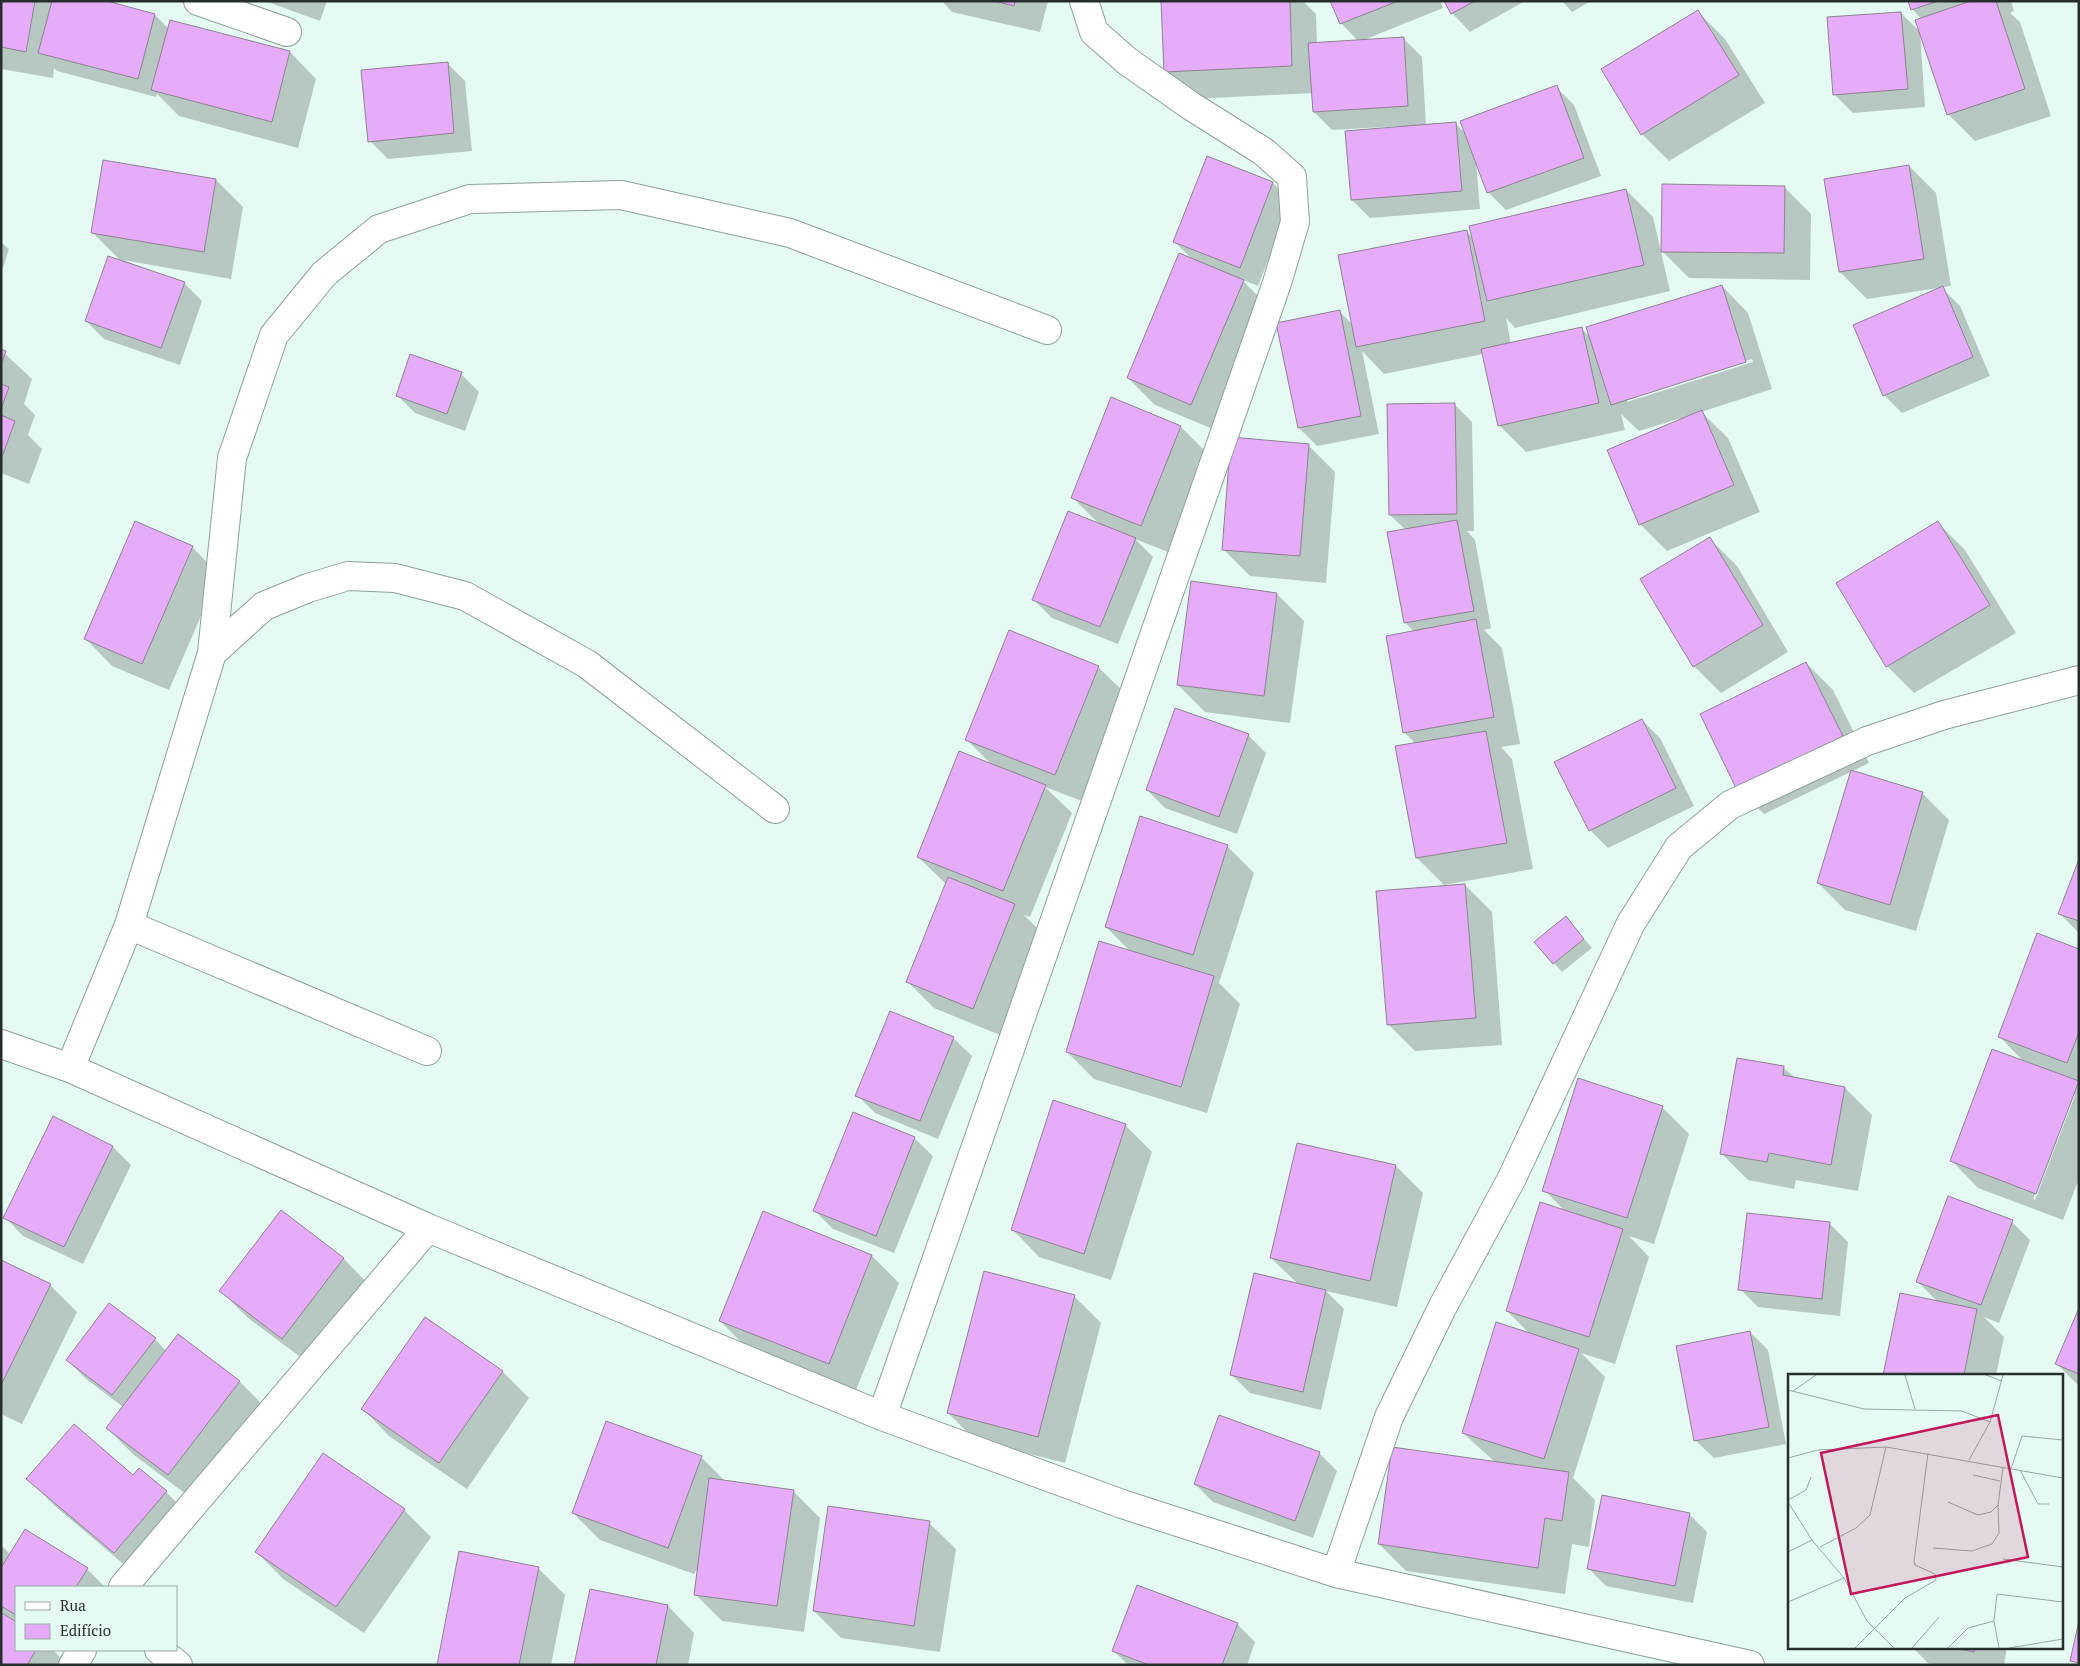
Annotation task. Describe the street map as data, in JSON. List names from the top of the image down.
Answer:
{
  "legend": ["Rua", "Edifício"]
}
